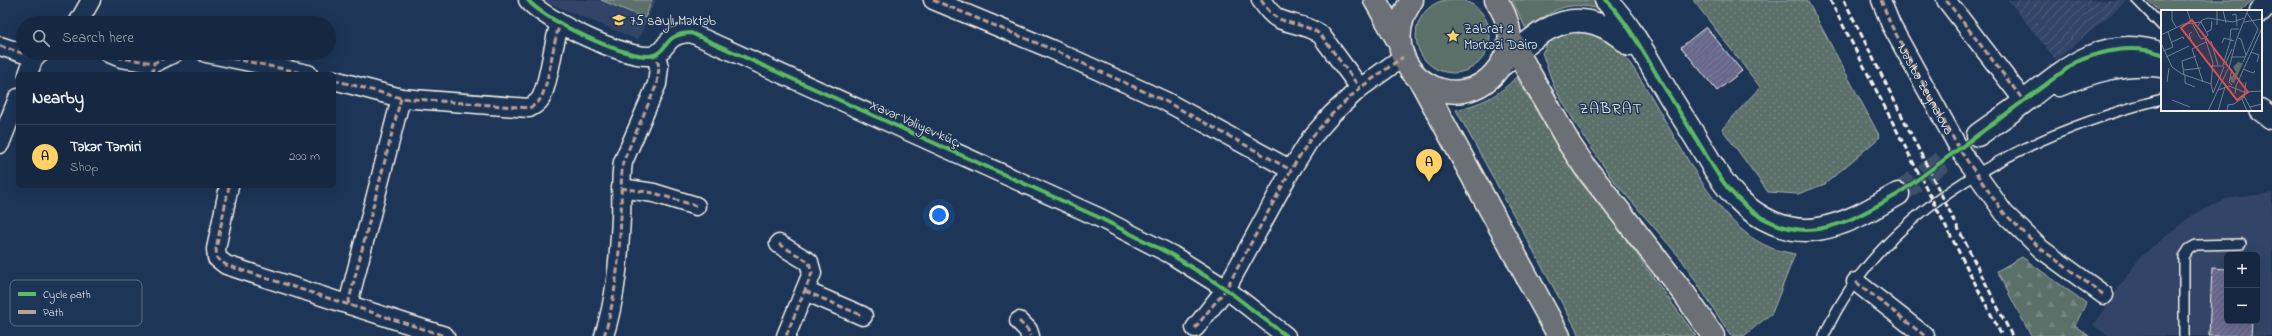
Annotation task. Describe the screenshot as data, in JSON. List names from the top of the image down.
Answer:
{
  "streets": {
    "street": ["Nəsibə Zeynalova", "Xavər Vəliyev küç."]
  },
  "districts": ["ZABRAT"],
  "places": {
    "school or university": ["75 saylı Məktəb"],
    "place": ["Zabrat 2 Mərkəzi Dairə"]
  },
  "legend": ["Cycle path", "Path"],
  "page": {
    "search": "Search here",
    "heading": "Nearby",
    "list": [
      {
        "mark": "A",
        "name": "Təkər Təmiri",
        "note": "Shop",
        "value": "200 m"
      }
    ],
    "pins": "A",
    "map_buttons": ["+", "−"]
  }
}
